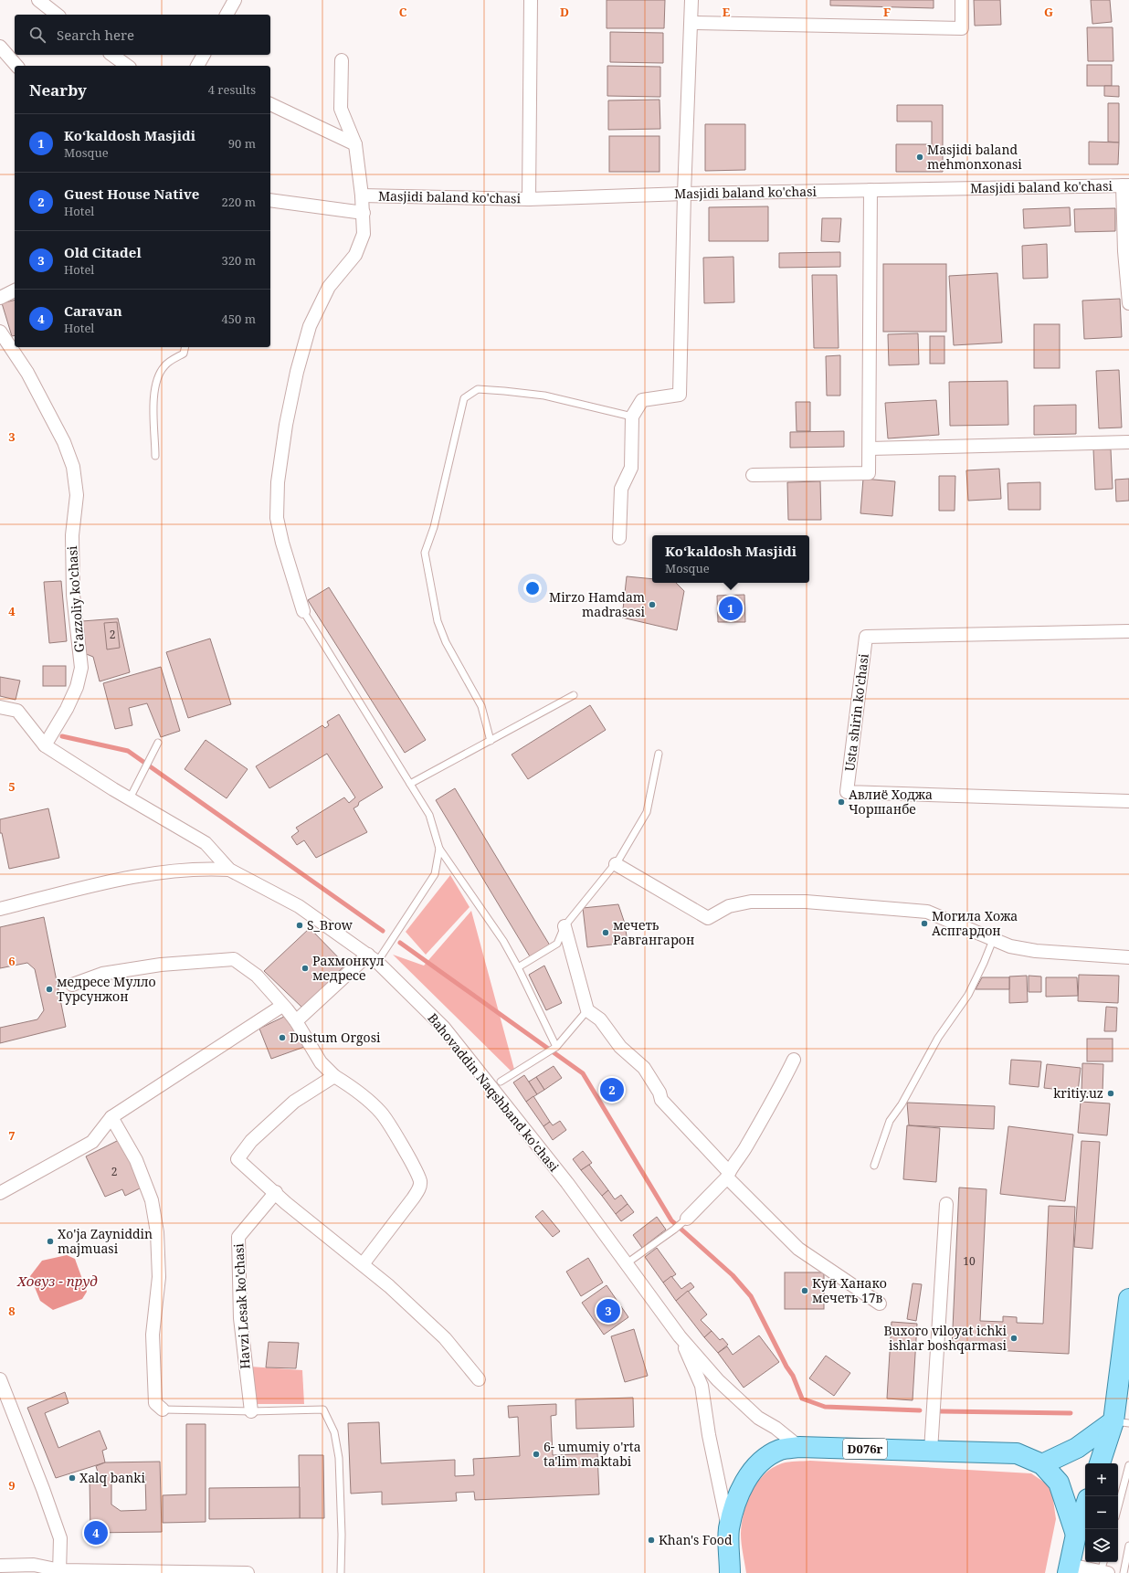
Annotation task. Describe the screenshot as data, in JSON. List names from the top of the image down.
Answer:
{
  "streets": {
    "main road": ["D076r"],
    "street": [
      "Masjidi baland ko'chasi",
      "G'azzoliy ko'chasi",
      "Usta shirin ko'chasi",
      "Bahovaddin Naqshband ko'chasi",
      "Havzi Lesak ko'chasi"
    ]
  },
  "crossings": [
    ["G'azzoliy ko'chasi", "Bahovaddin Naqshband ko'chasi"],
    ["Bahovaddin Naqshband ko'chasi", "D076r"]
  ],
  "water": ["Ховуз - пруд"],
  "places": [
    "Masjidi baland mehmonxonasi",
    "Mirzo Hamdam madrasasi",
    "Авлиё Ходжа Чоршанбе",
    "Могила Хожа Аспгардон",
    "S_Brow",
    "мечеть Равгангарон",
    "Рахмонкул медресе",
    "медресе Мулло Турсунжон",
    "Dustum Orgosi",
    "kritiy.uz",
    "Xo'ja Zayniddin majmuasi",
    "Куй Ханако мечеть 17в",
    "Buxoro viloyat ichki ishlar boshqarmasi",
    "6- umumiy o'rta ta'lim maktabi",
    "Xalq banki",
    "Khan's Food"
  ],
  "house_numbers": ["2", "2", "10"],
  "page": {
    "search": "Search here",
    "heading": ["Nearby", "4 results"],
    "list": [
      {
        "mark": "1",
        "name": "Koʻkaldosh Masjidi",
        "note": "Mosque",
        "value": "90 m"
      },
      {
        "mark": "2",
        "name": "Guest House Native",
        "note": "Hotel",
        "value": "220 m"
      },
      {
        "mark": "3",
        "name": "Old Citadel",
        "note": "Hotel",
        "value": "320 m"
      },
      {
        "mark": "4",
        "name": "Caravan",
        "note": "Hotel",
        "value": "450 m"
      }
    ],
    "popup": ["Koʻkaldosh Masjidi", "Mosque"],
    "pins": [
      "1",
      "2",
      "3",
      "4"
    ],
    "map_buttons": ["+", "−"]
  },
  "grid": {
    "columns": [
      "C",
      "D",
      "E",
      "F",
      "G"
    ],
    "rows": [
      "3",
      "4",
      "5",
      "6",
      "7",
      "8",
      "9"
    ]
  }
}
